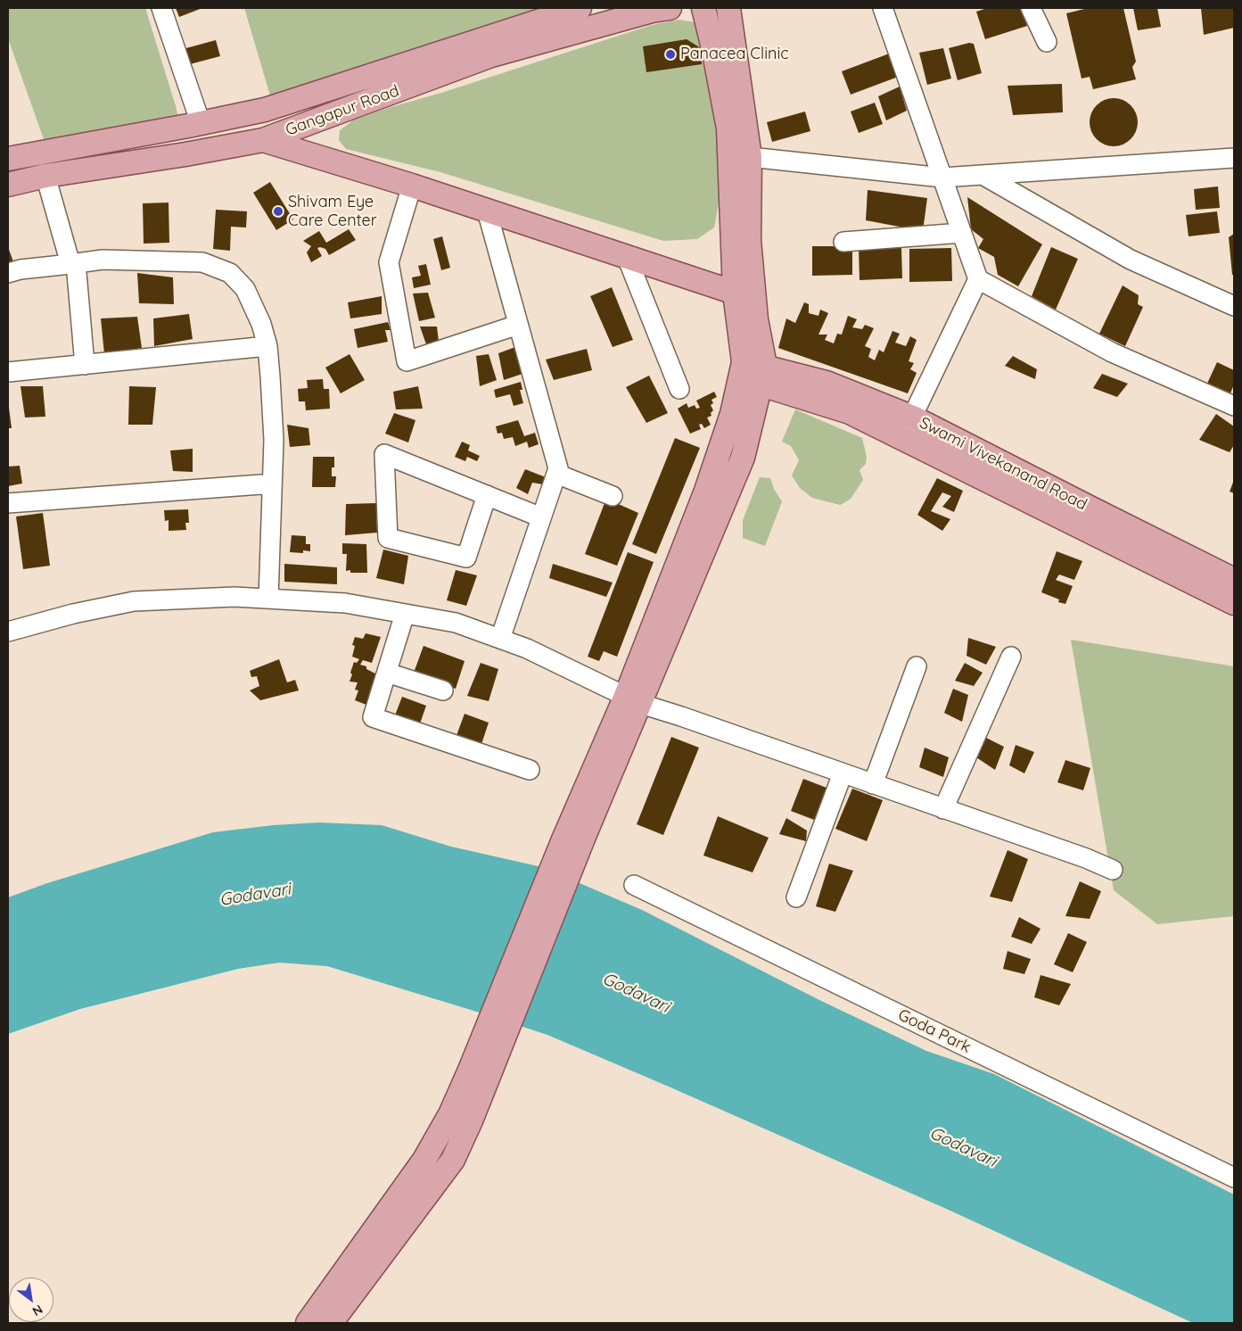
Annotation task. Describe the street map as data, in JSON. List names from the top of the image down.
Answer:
{
  "streets": {
    "main road": ["Gangapur Road", "Swami Vivekanand Road"],
    "street": ["Goda Park"]
  },
  "water": ["Godavari"],
  "places": ["Panacea Clinic", "Shivam Eye Care Center"],
  "north": "bottom right"
}
